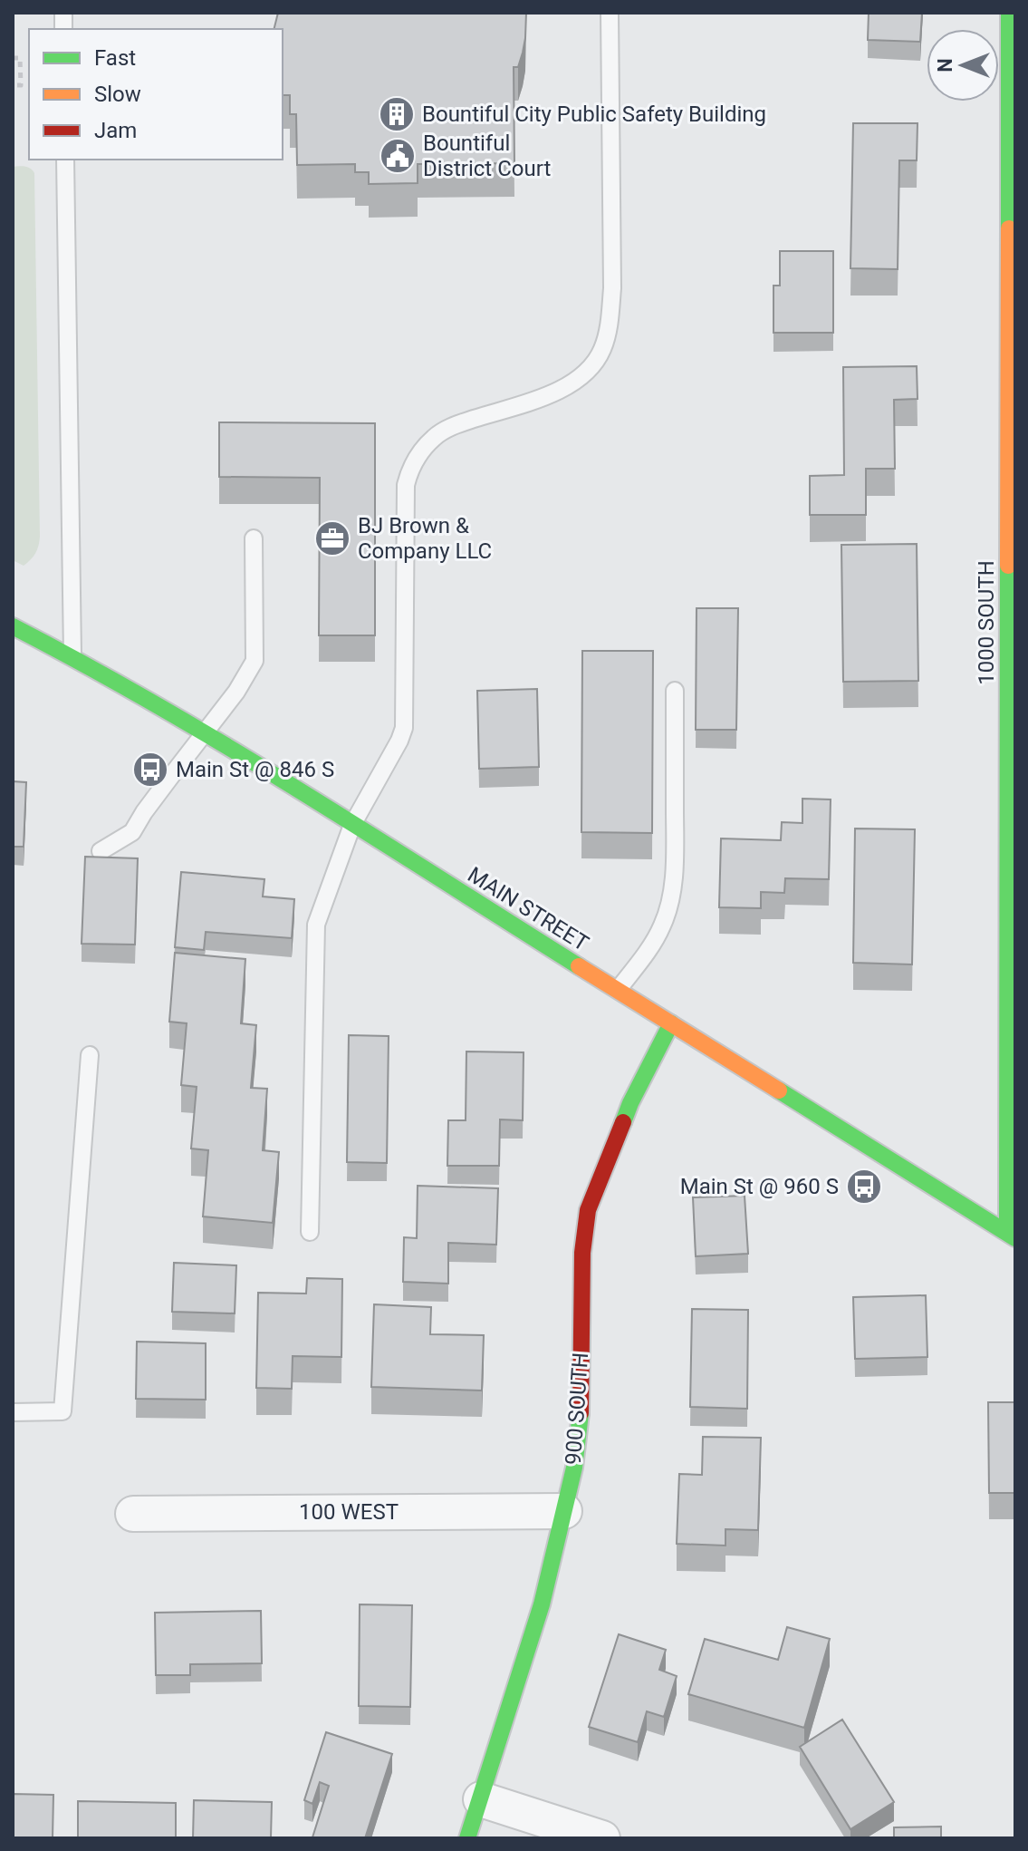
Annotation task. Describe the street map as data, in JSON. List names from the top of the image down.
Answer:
{
  "streets": {
    "street": [
      "1000 SOUTH",
      "MAIN STREET",
      "900 SOUTH",
      "100 WEST"
    ]
  },
  "crossings": [
    ["1000 SOUTH", "MAIN STREET"],
    ["MAIN STREET", "900 SOUTH"],
    ["900 SOUTH", "100 WEST"]
  ],
  "places": {
    "building": ["Bountiful City Public Safety Building"],
    "public building": ["Bountiful District Court"],
    "office": ["BJ Brown & Company LLC"],
    "bus stop": ["Main St @ 846 S", "Main St @ 960 S"]
  },
  "legend": ["Fast", "Slow", "Jam"],
  "north": "left"
}
